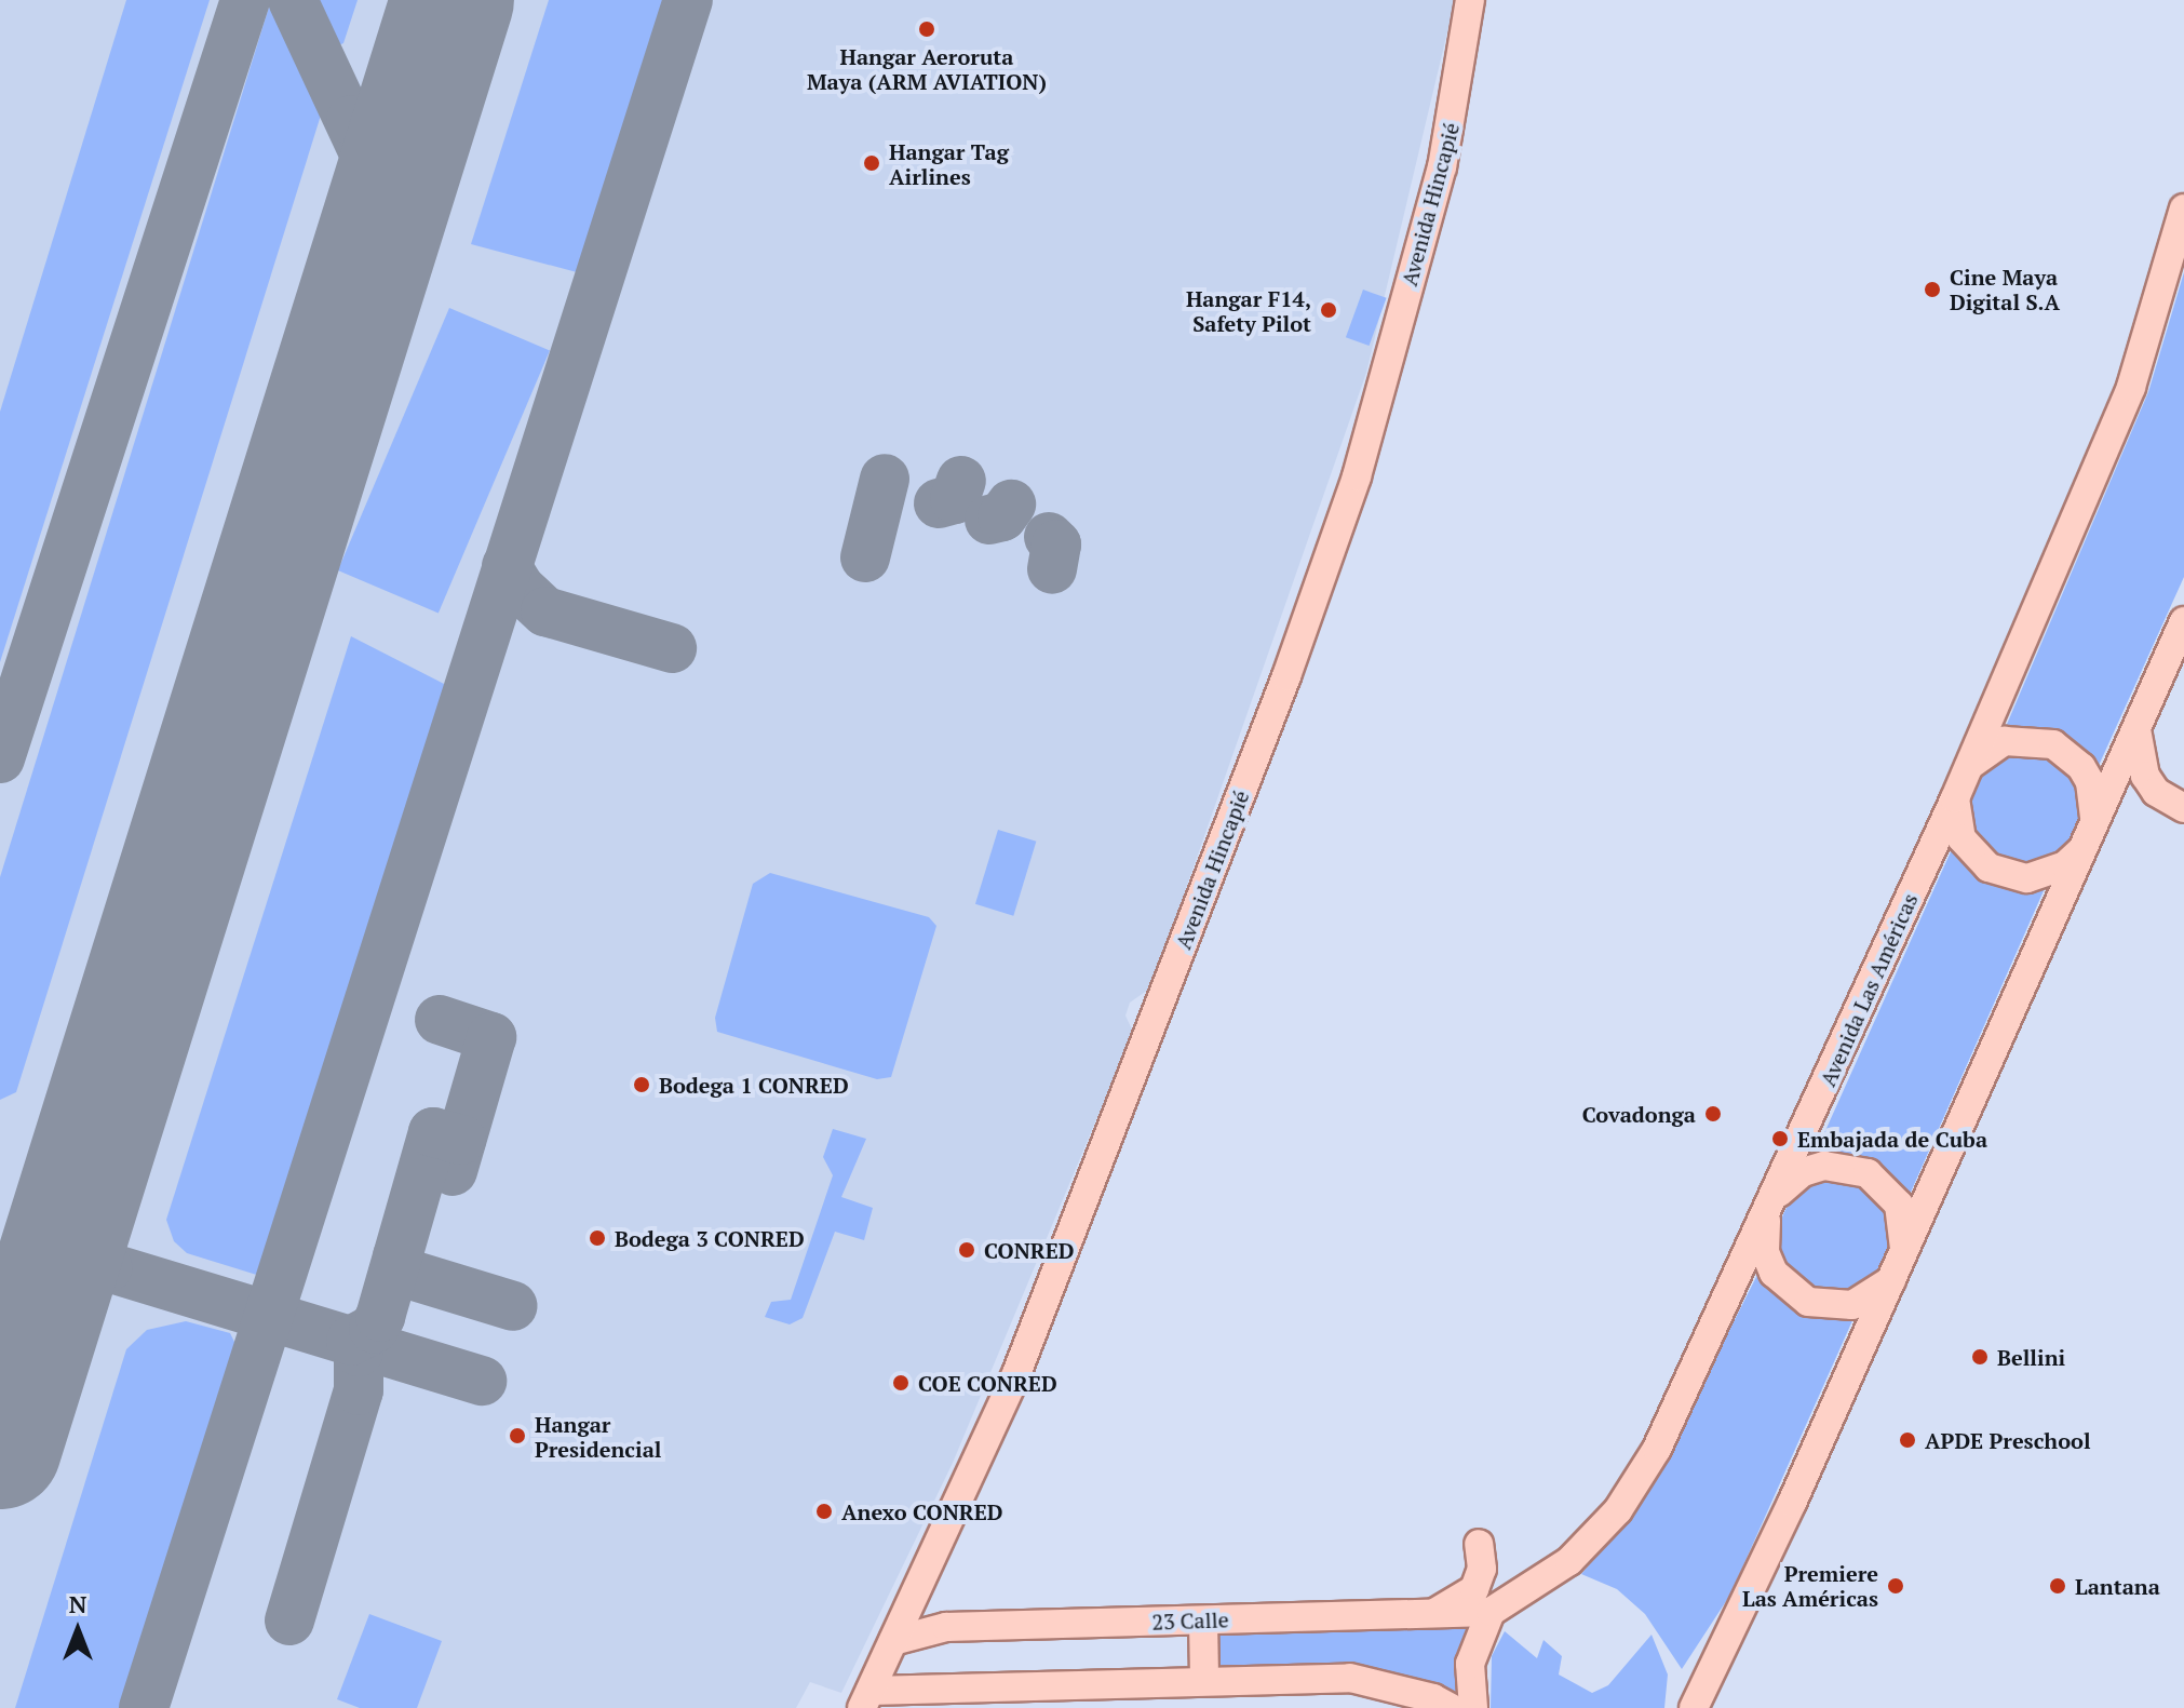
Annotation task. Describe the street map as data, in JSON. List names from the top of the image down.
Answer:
{
  "streets": {
    "main road": ["Avenida Hincapié", "Avenida Las Américas", "23 Calle"]
  },
  "crossings": [
    ["Avenida Hincapié", "23 Calle"],
    ["Avenida Las Américas", "23 Calle"]
  ],
  "places": [
    "Hangar Aeroruta Maya (ARM AVIATION)",
    "Hangar Tag Airlines",
    "Cine Maya Digital S.A",
    "Hangar F14, Safety Pilot",
    "Bodega 1 CONRED",
    "Covadonga",
    "Embajada de Cuba",
    "Bodega 3 CONRED",
    "CONRED",
    "Bellini",
    "COE CONRED",
    "Hangar Presidencial",
    "APDE Preschool",
    "Anexo CONRED",
    "Premiere Las Américas",
    "Lantana"
  ],
  "north": "top"
}
